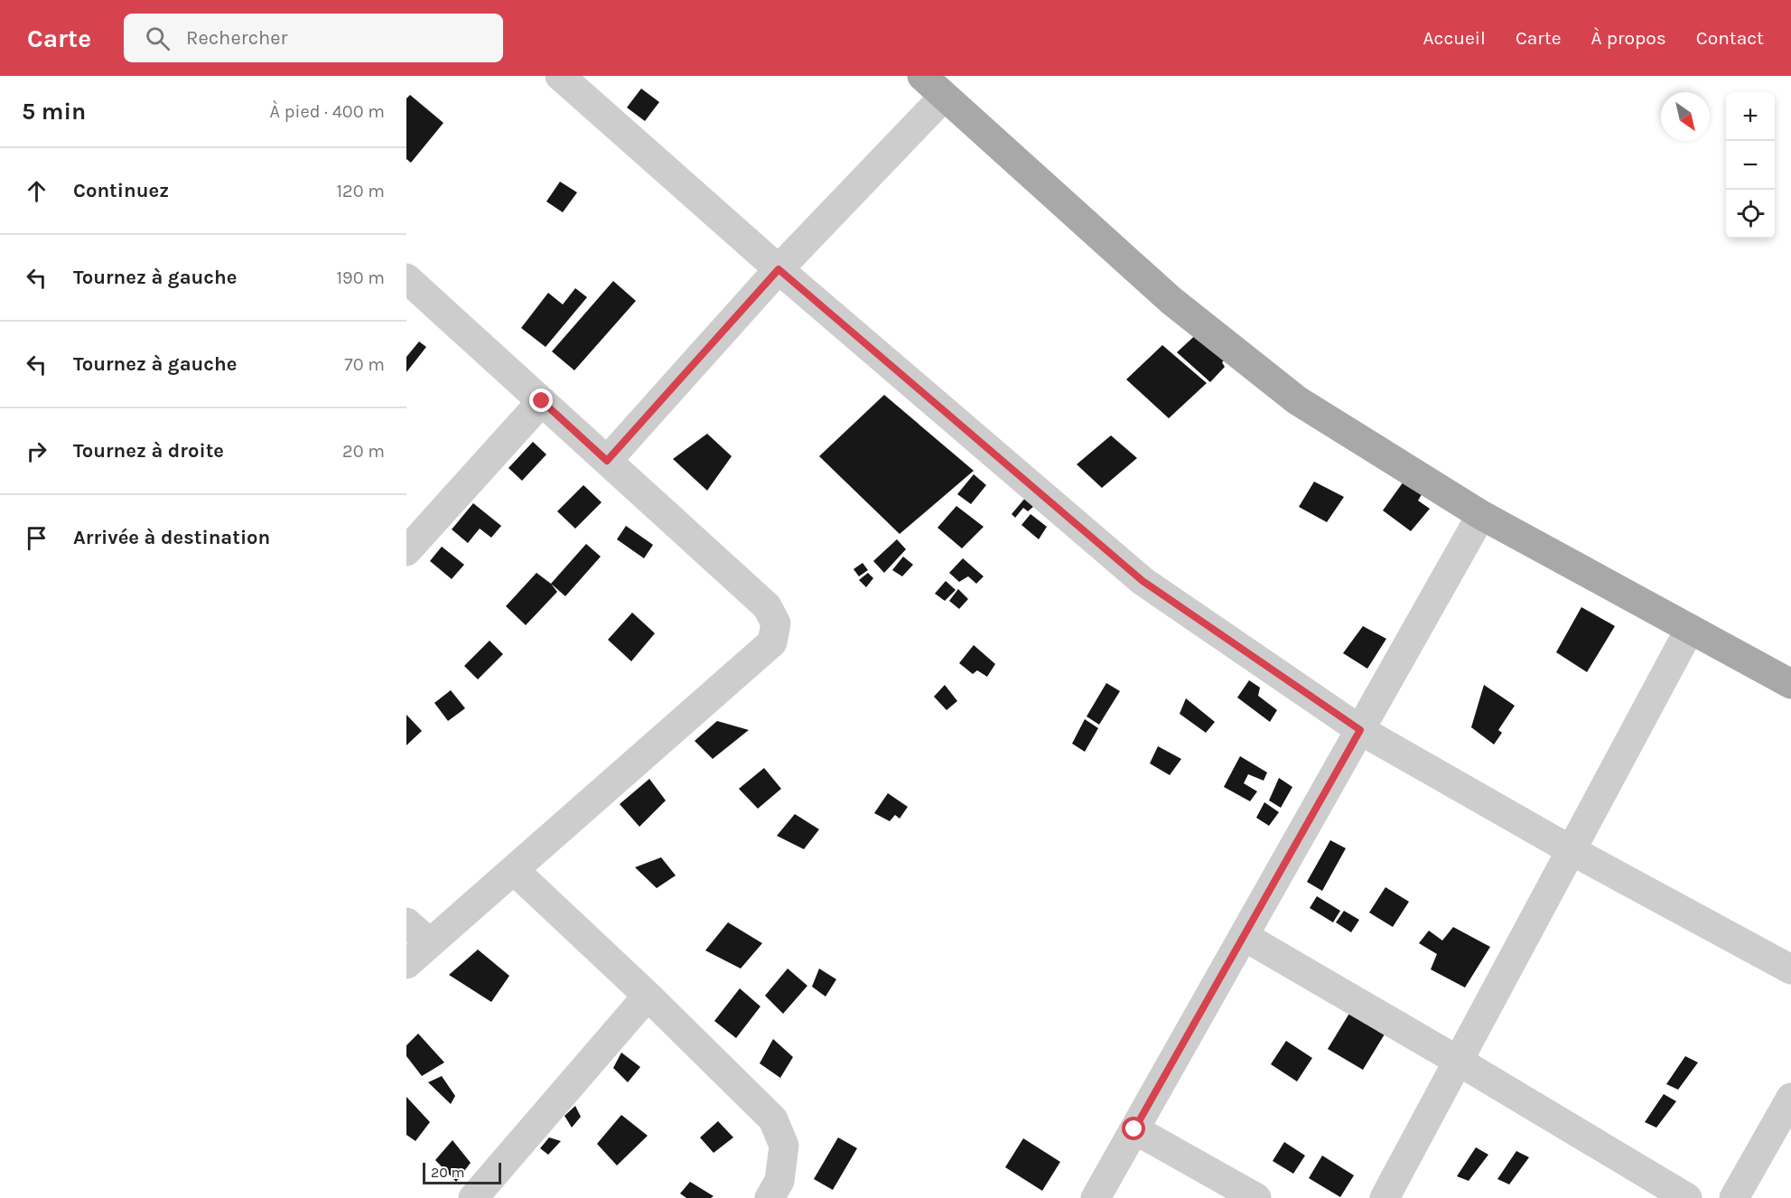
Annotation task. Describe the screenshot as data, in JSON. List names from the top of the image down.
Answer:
{
  "scale_bar": "20 m",
  "north": "bottom right",
  "page": {
    "header": "Carte",
    "search": "Rechercher",
    "nav": [
      "Accueil",
      "Carte",
      "À propos",
      "Contact"
    ],
    "heading": ["5 min", "À pied · 400 m"],
    "map_buttons": ["+", "−"],
    "list": [
      ["Continuez", "120 m"],
      ["Tournez à gauche", "190 m"],
      ["Tournez à gauche", "70 m"],
      ["Tournez à droite", "20 m"],
      "Arrivée à destination"
    ],
    "scale": "20 m"
  }
}
